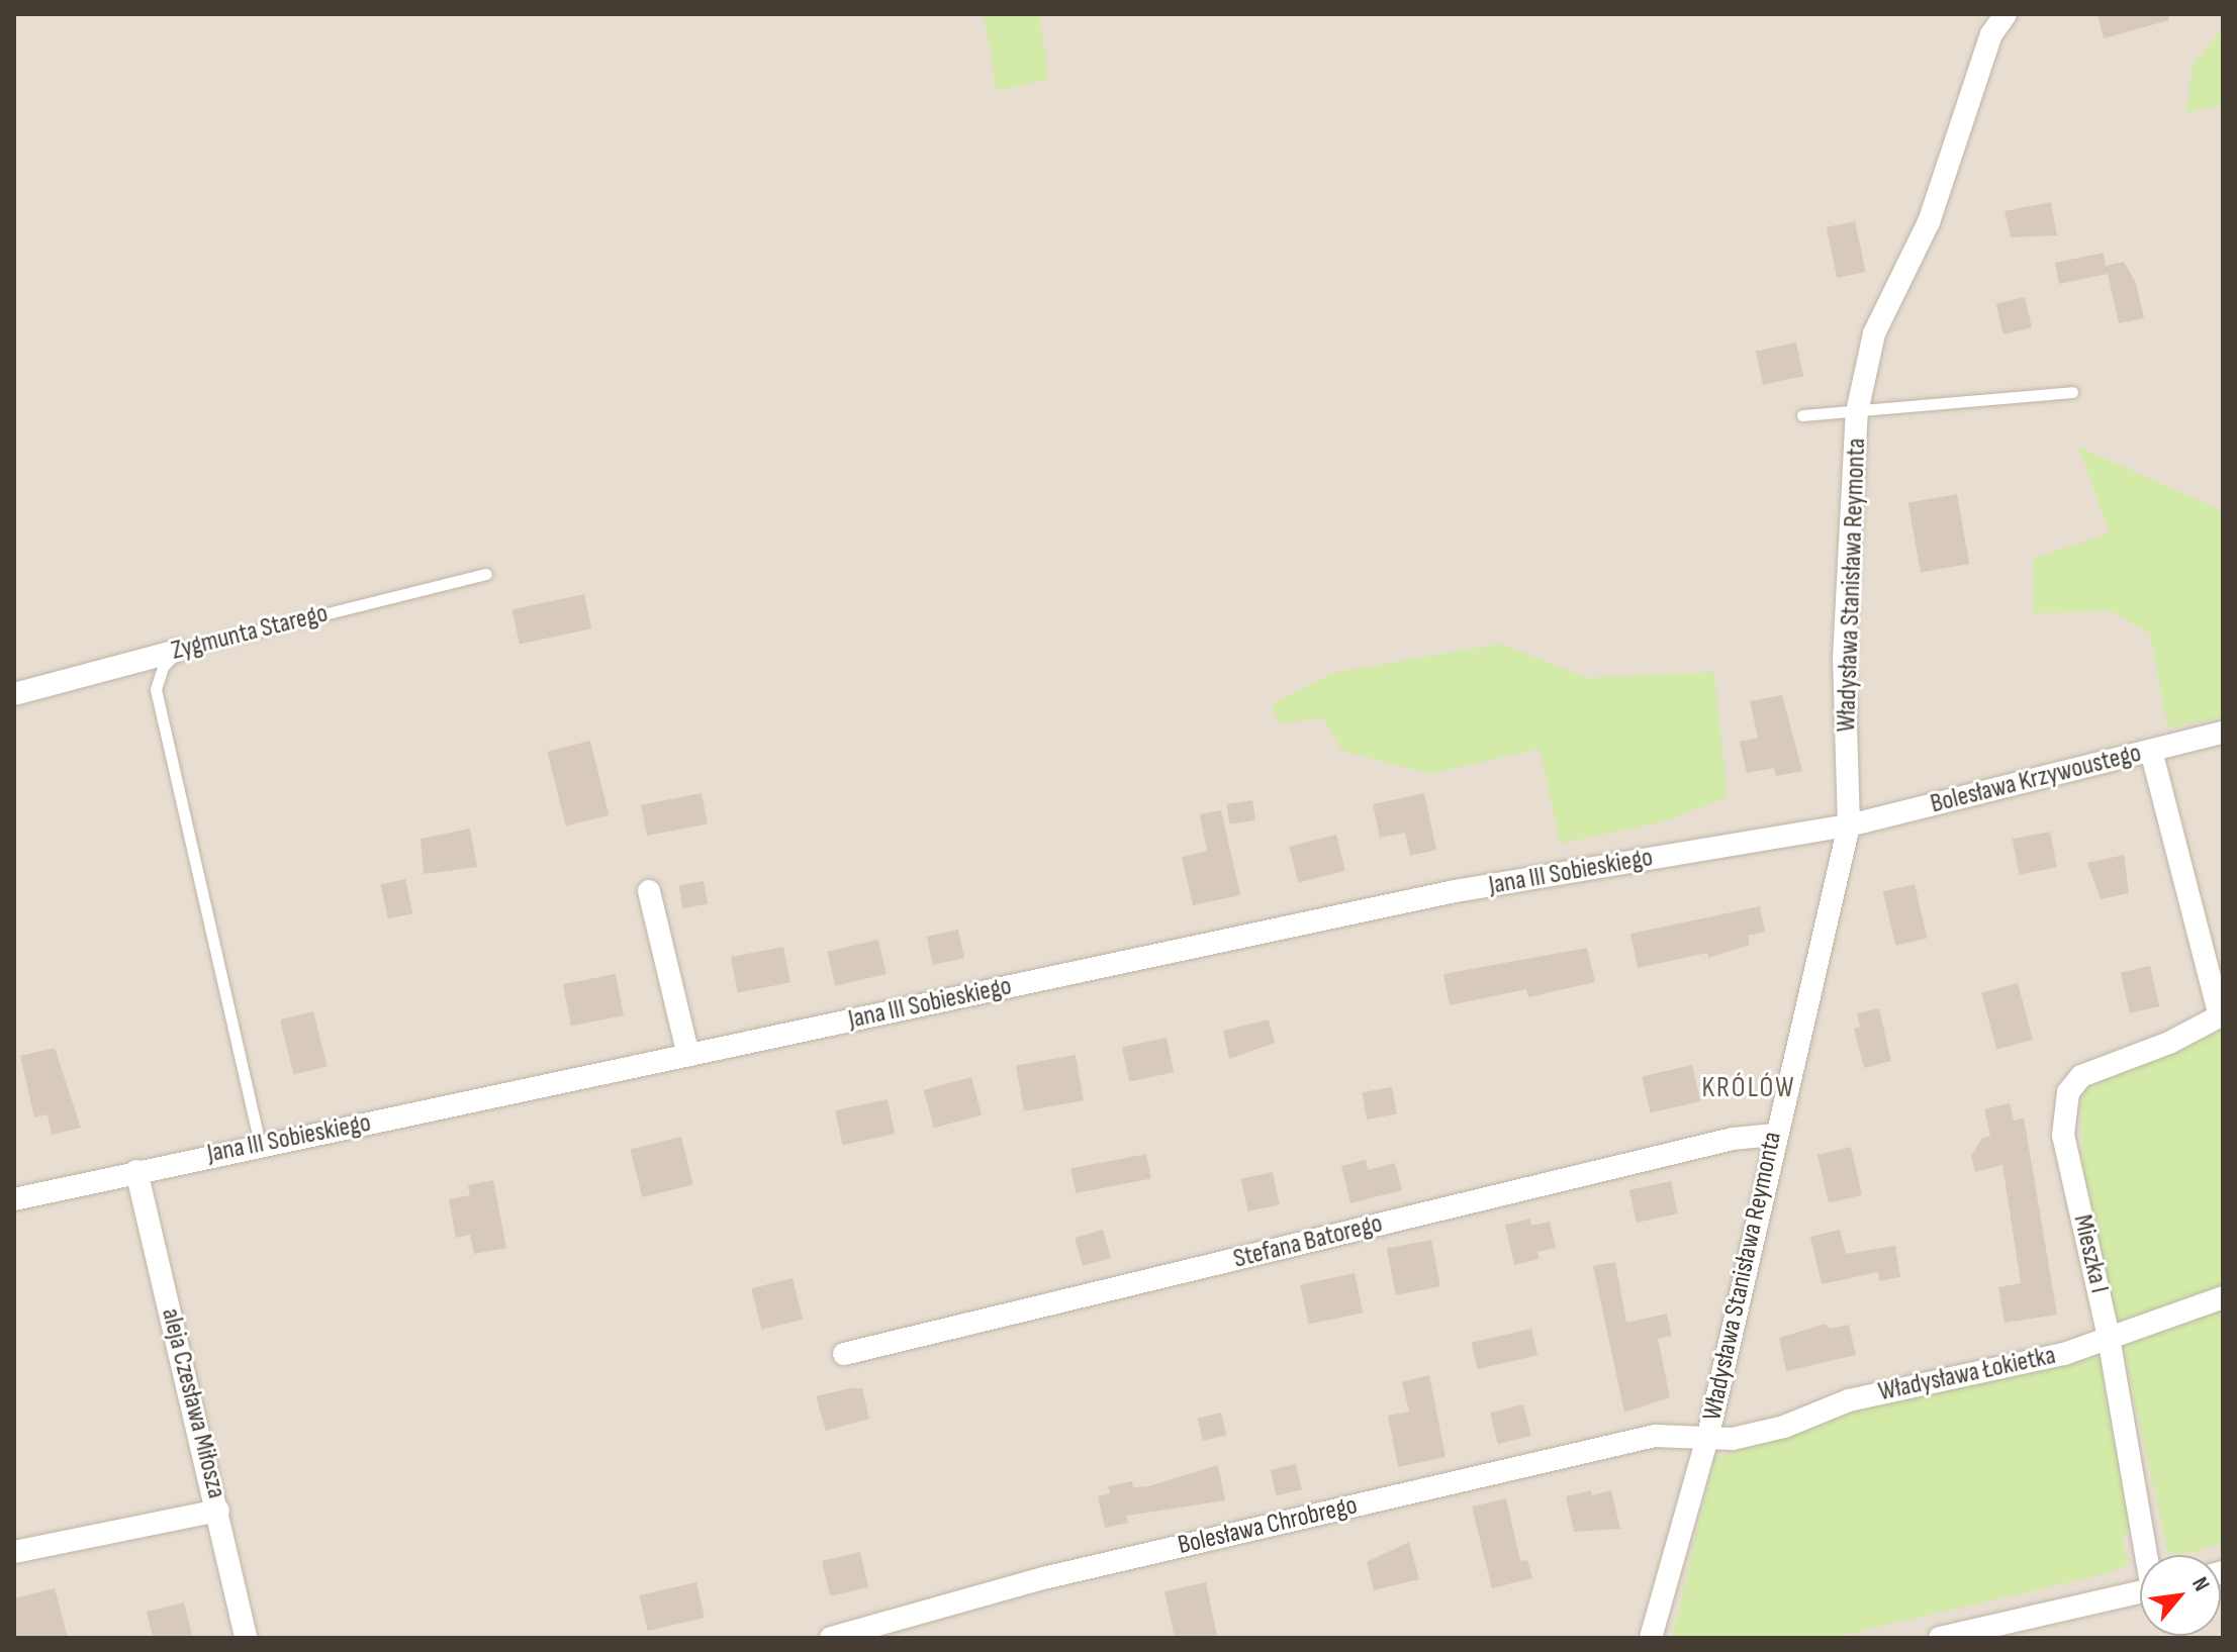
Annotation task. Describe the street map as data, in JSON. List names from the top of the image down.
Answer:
{
  "streets": {
    "street": [
      "Władysława Stanisława Reymonta",
      "Zygmunta Starego",
      "Bolesława Krzywoustego",
      "Jana III Sobieskiego",
      "Stefana Batorego",
      "Mieszka I",
      "Władysława Łokietka",
      "aleja Czesława Miłosza",
      "Bolesława Chrobrego"
    ]
  },
  "crossings": [
    ["Władysława Stanisława Reymonta", "Bolesława Krzywoustego"],
    ["Władysława Stanisława Reymonta", "Jana III Sobieskiego"],
    ["Władysława Stanisława Reymonta", "Stefana Batorego"],
    ["Władysława Stanisława Reymonta", "Władysława Łokietka"],
    ["Władysława Stanisława Reymonta", "Bolesława Chrobrego"],
    ["Bolesława Krzywoustego", "Jana III Sobieskiego"],
    ["Jana III Sobieskiego", "aleja Czesława Miłosza"],
    ["Mieszka I", "Władysława Łokietka"],
    ["Władysława Łokietka", "Bolesława Chrobrego"]
  ],
  "districts": ["KRÓLÓW"],
  "north": "top right"
}
